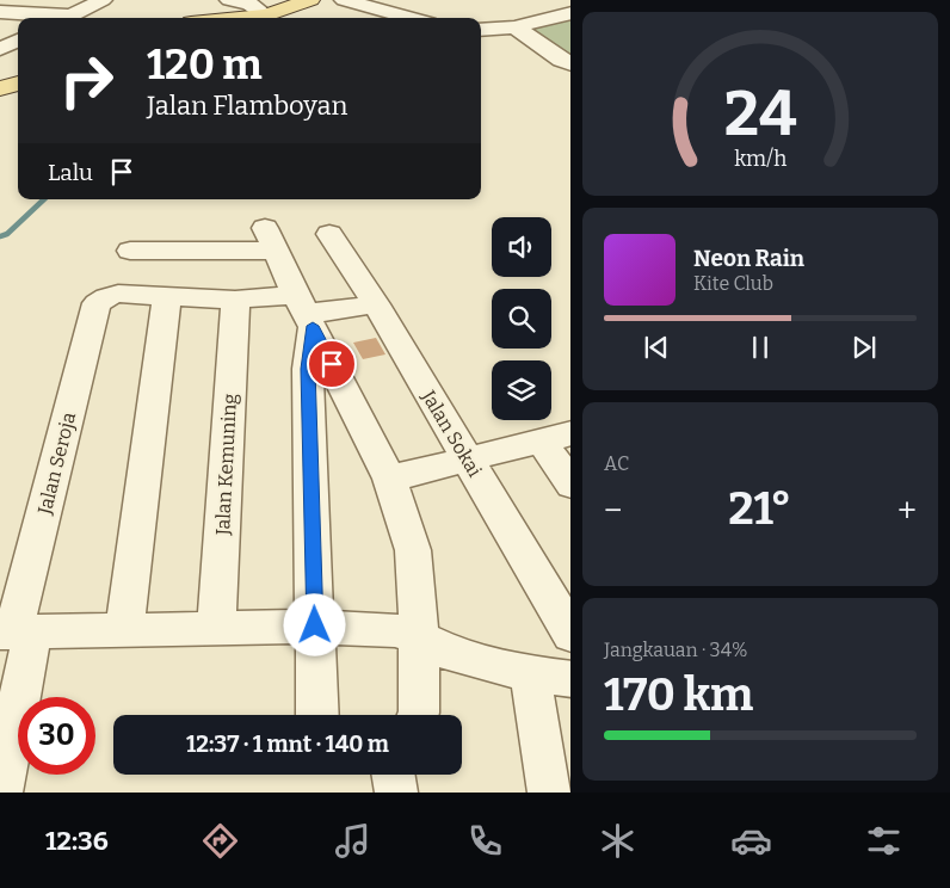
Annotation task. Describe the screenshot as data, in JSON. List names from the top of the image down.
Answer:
{
  "streets": {
    "street": ["Jalan Sokai", "Jalan Seroja", "Jalan Kemuning"]
  },
  "page": {
    "turn": ["120 m", "Jalan Flamboyan"],
    "then": "Lalu",
    "song": ["Neon Rain", "Kite Club"],
    "tile": [
      "AC",
      ["Jangkauan · 34%", "170 km"]
    ],
    "heat": ["−", "21°", "+"],
    "limit": "30",
    "trip": "12:37 · 1 mnt · 140 m",
    "tabs": "12:36",
    "gauge": ["24", "km/h"]
  }
}
